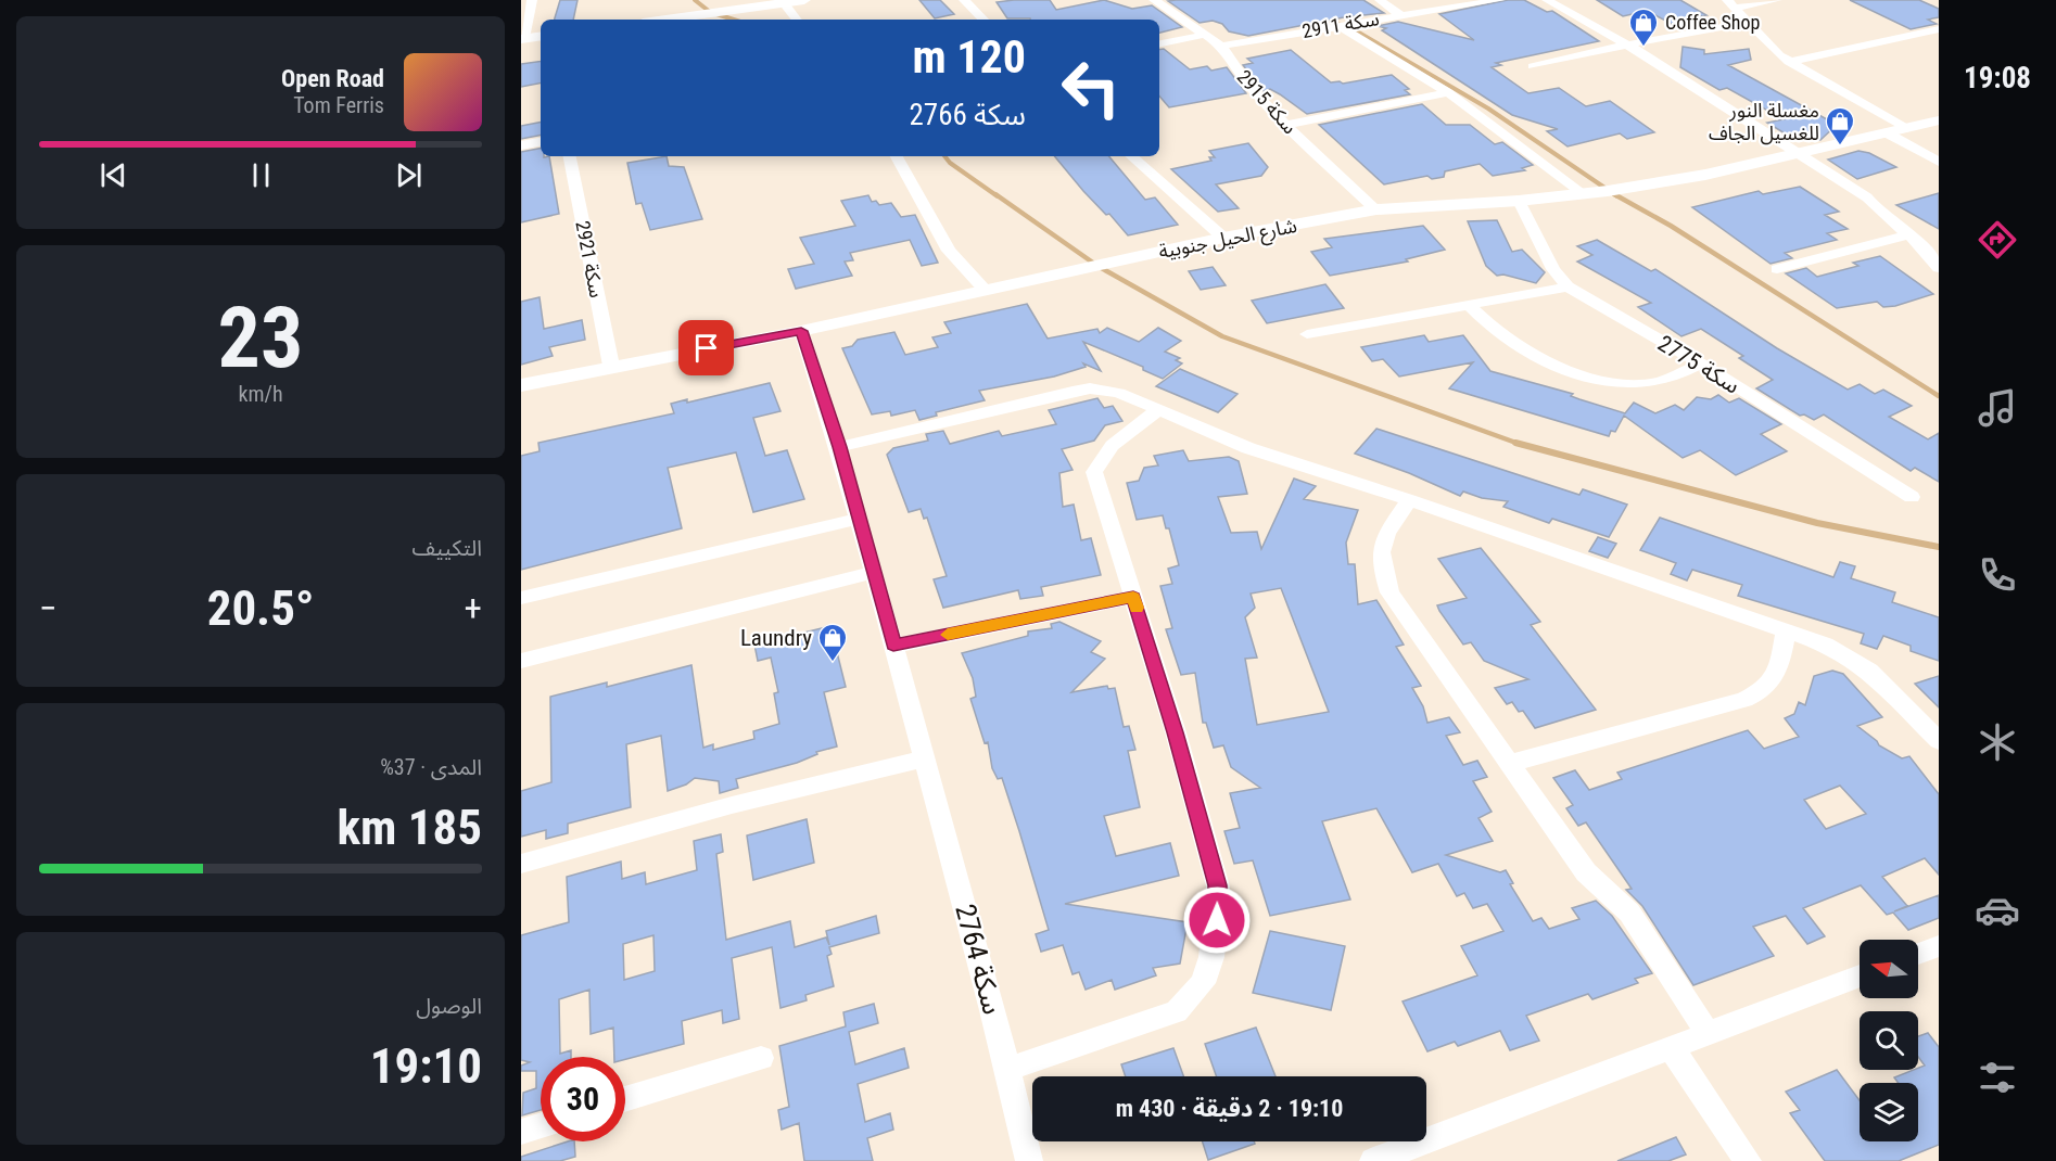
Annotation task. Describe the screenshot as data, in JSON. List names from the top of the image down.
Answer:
{
  "streets": {
    "street": [
      "سكة 2911",
      "سكة 2915",
      "شارع الحيل جنوبية",
      "سكة 2921",
      "سكة 2775",
      "سكة 2764"
    ]
  },
  "crossings": [
    ["سكة 2911", "سكة 2915"],
    ["سكة 2915", "شارع الحيل جنوبية"],
    ["شارع الحيل جنوبية", "سكة 2921"],
    ["شارع الحيل جنوبية", "سكة 2775"],
    ["شارع الحيل جنوبية", "سكة 2764"]
  ],
  "places": {
    "shop": ["Coffee Shop", "مغسلة النور للغسيل الجاف", "Laundry"]
  },
  "north": "left",
  "page": {
    "tabs": "19:08",
    "turn": ["120 m", "سكة 2766"],
    "song": ["Open Road", "Tom Ferris"],
    "tile": [
      ["23", "km/h"],
      "التكييف",
      ["المدى · 37%", "185 km"],
      ["الوصول", "19:10"]
    ],
    "heat": ["−", "20.5°", "+"],
    "limit": "30",
    "trip": "19:10 · 2 دقيقة · 430 m"
  }
}
